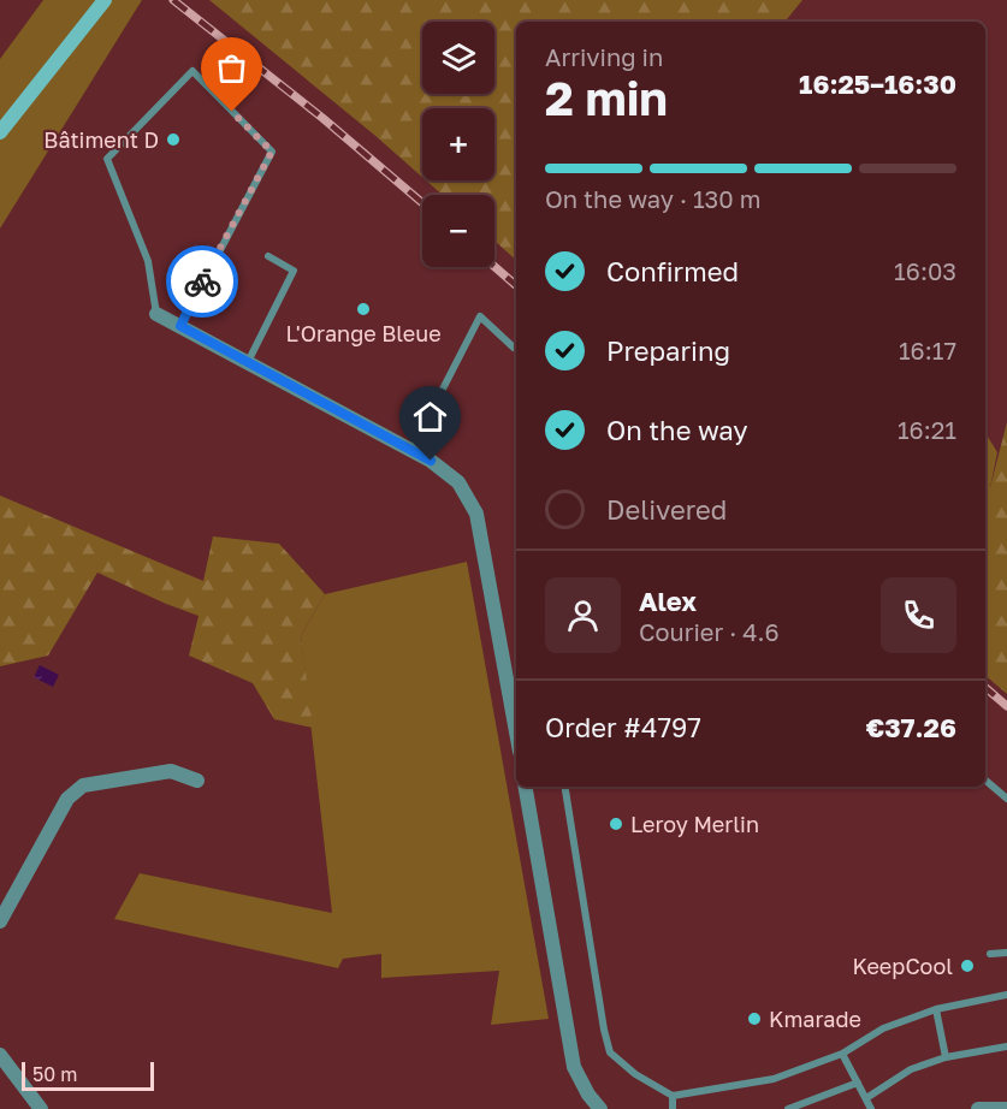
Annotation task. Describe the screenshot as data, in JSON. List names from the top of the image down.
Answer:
{
  "places": [
    "Bâtiment D",
    "L'Orange Bleue",
    "Leroy Merlin",
    "KeepCool",
    "Kmarade"
  ],
  "scale_bar": "50 m",
  "page": {
    "map_buttons": ["+", "−"],
    "heading": ["2 min", "Arriving in", "16:25–16:30"],
    "panel": [
      "Alex",
      "Courier · 4.6",
      "Order #4797",
      "€37.26"
    ],
    "bar": "On the way · 130 m",
    "list": [
      ["Confirmed", "16:03"],
      ["Preparing", "16:17"],
      ["On the way", "16:21"],
      "Delivered"
    ],
    "scale": "50 m"
  }
}
